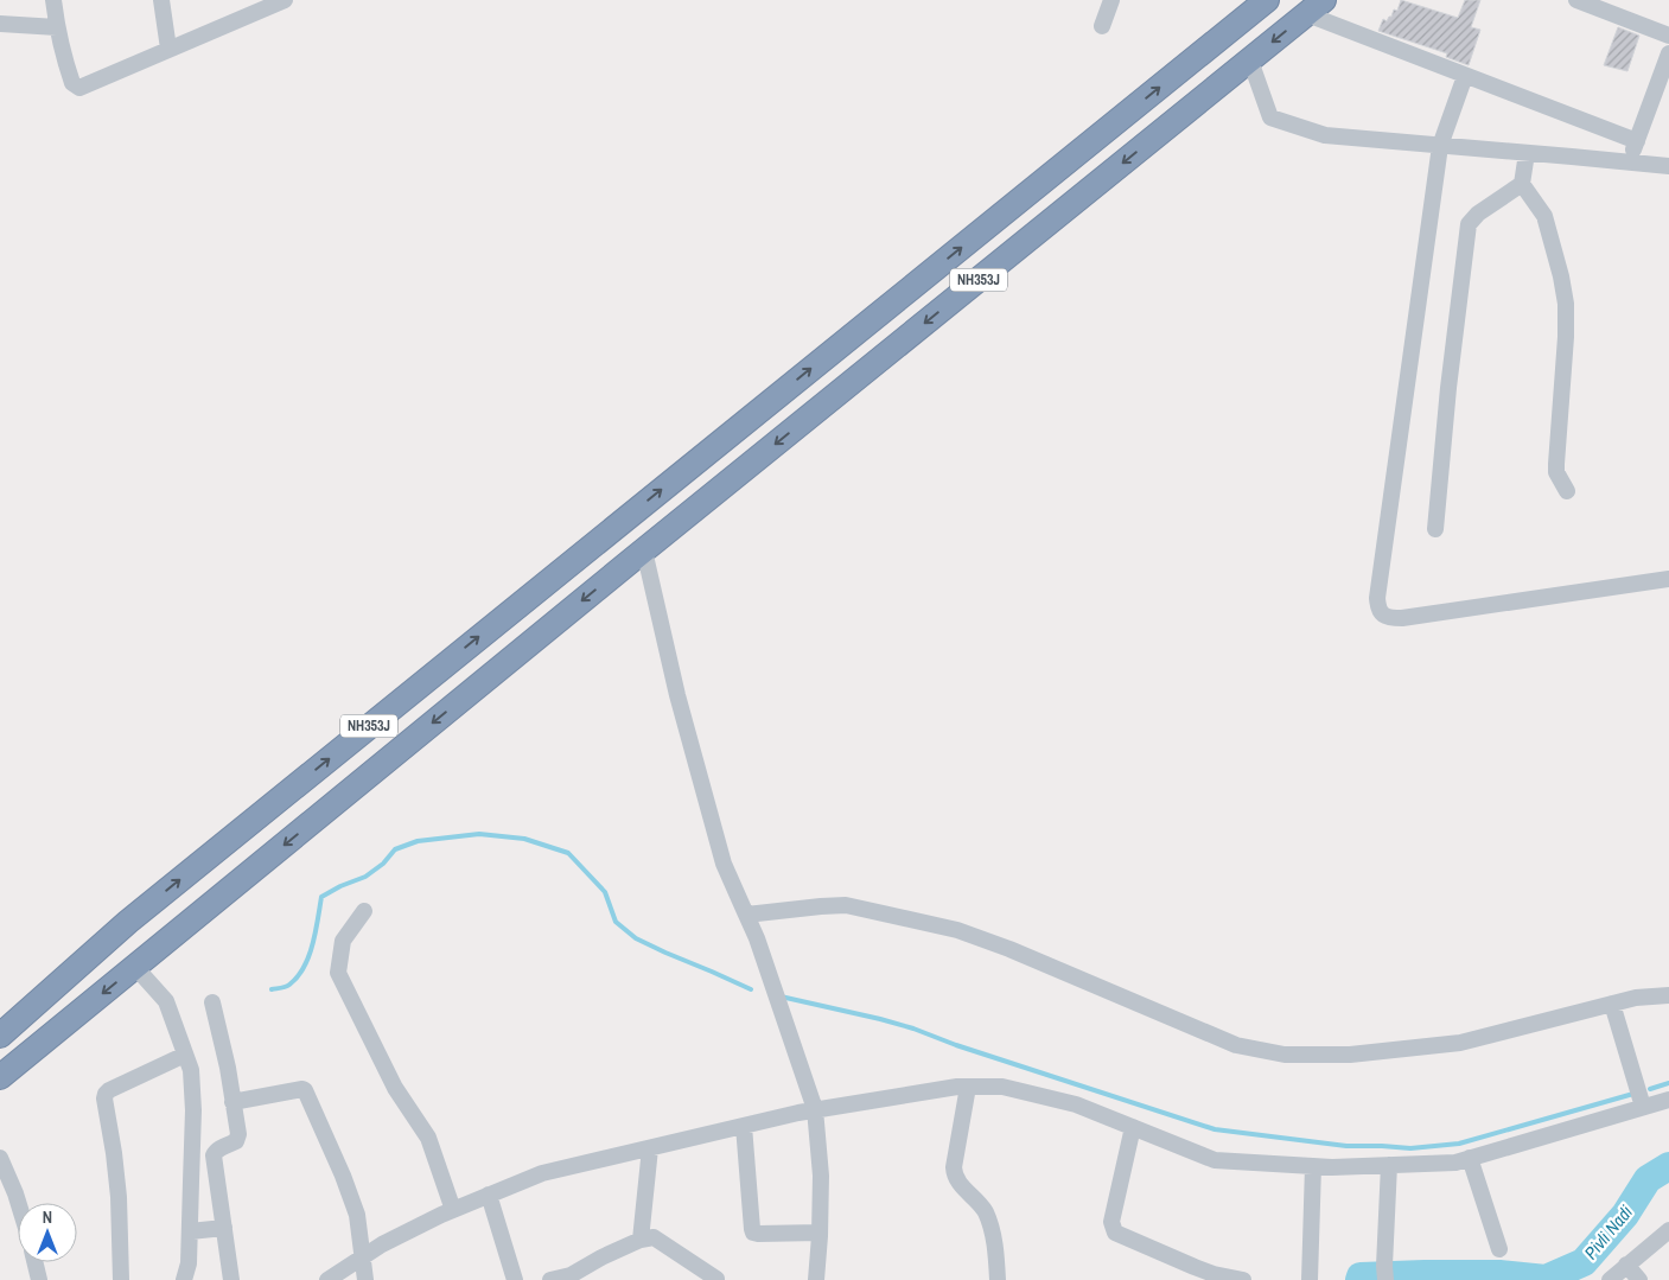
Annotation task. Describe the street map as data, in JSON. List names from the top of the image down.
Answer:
{
  "streets": {
    "highway": ["NH353J"]
  },
  "water": ["Pivli Nadi"],
  "north": "top"
}
